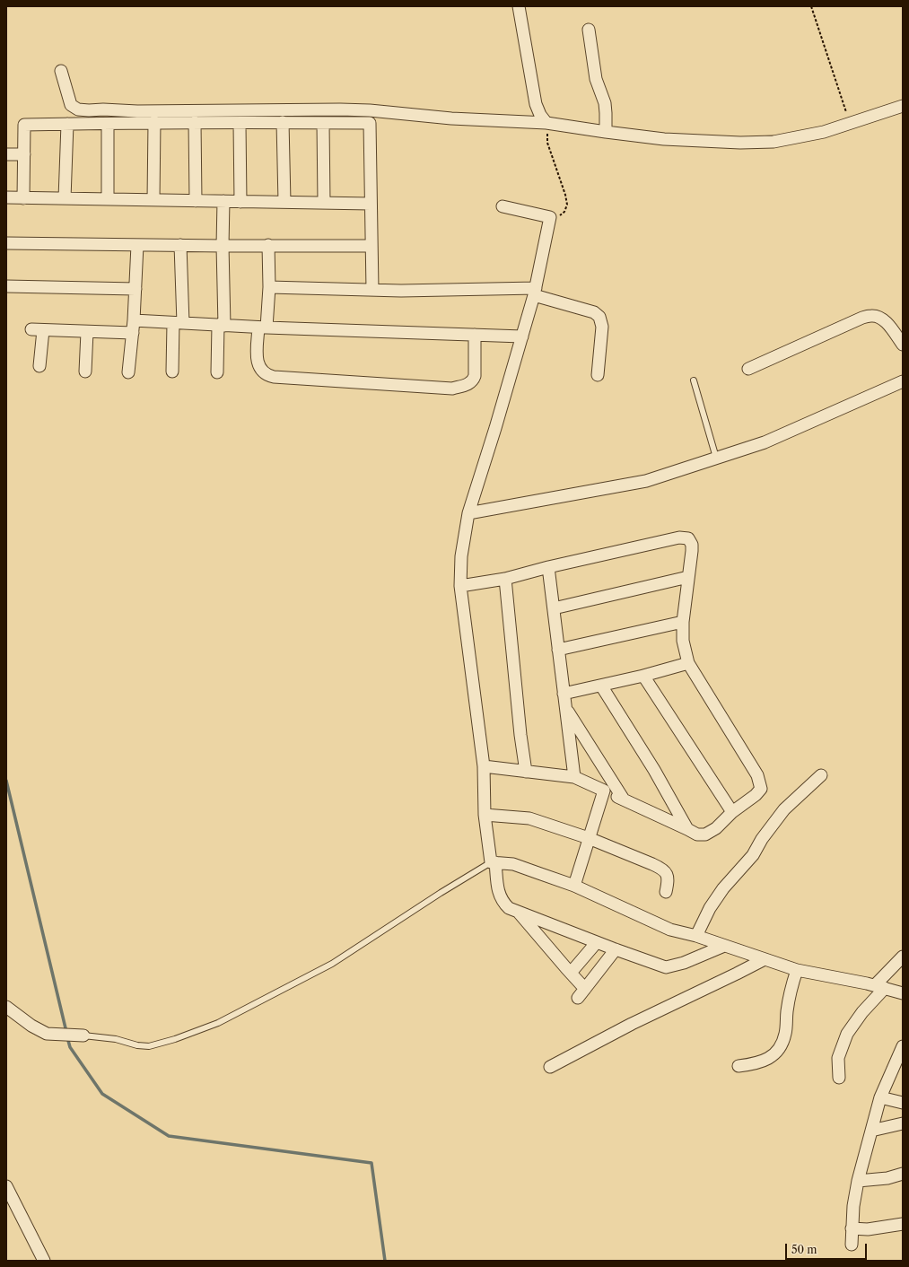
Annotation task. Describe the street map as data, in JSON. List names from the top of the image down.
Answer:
{
  "scale_bar": "50 m"
}
